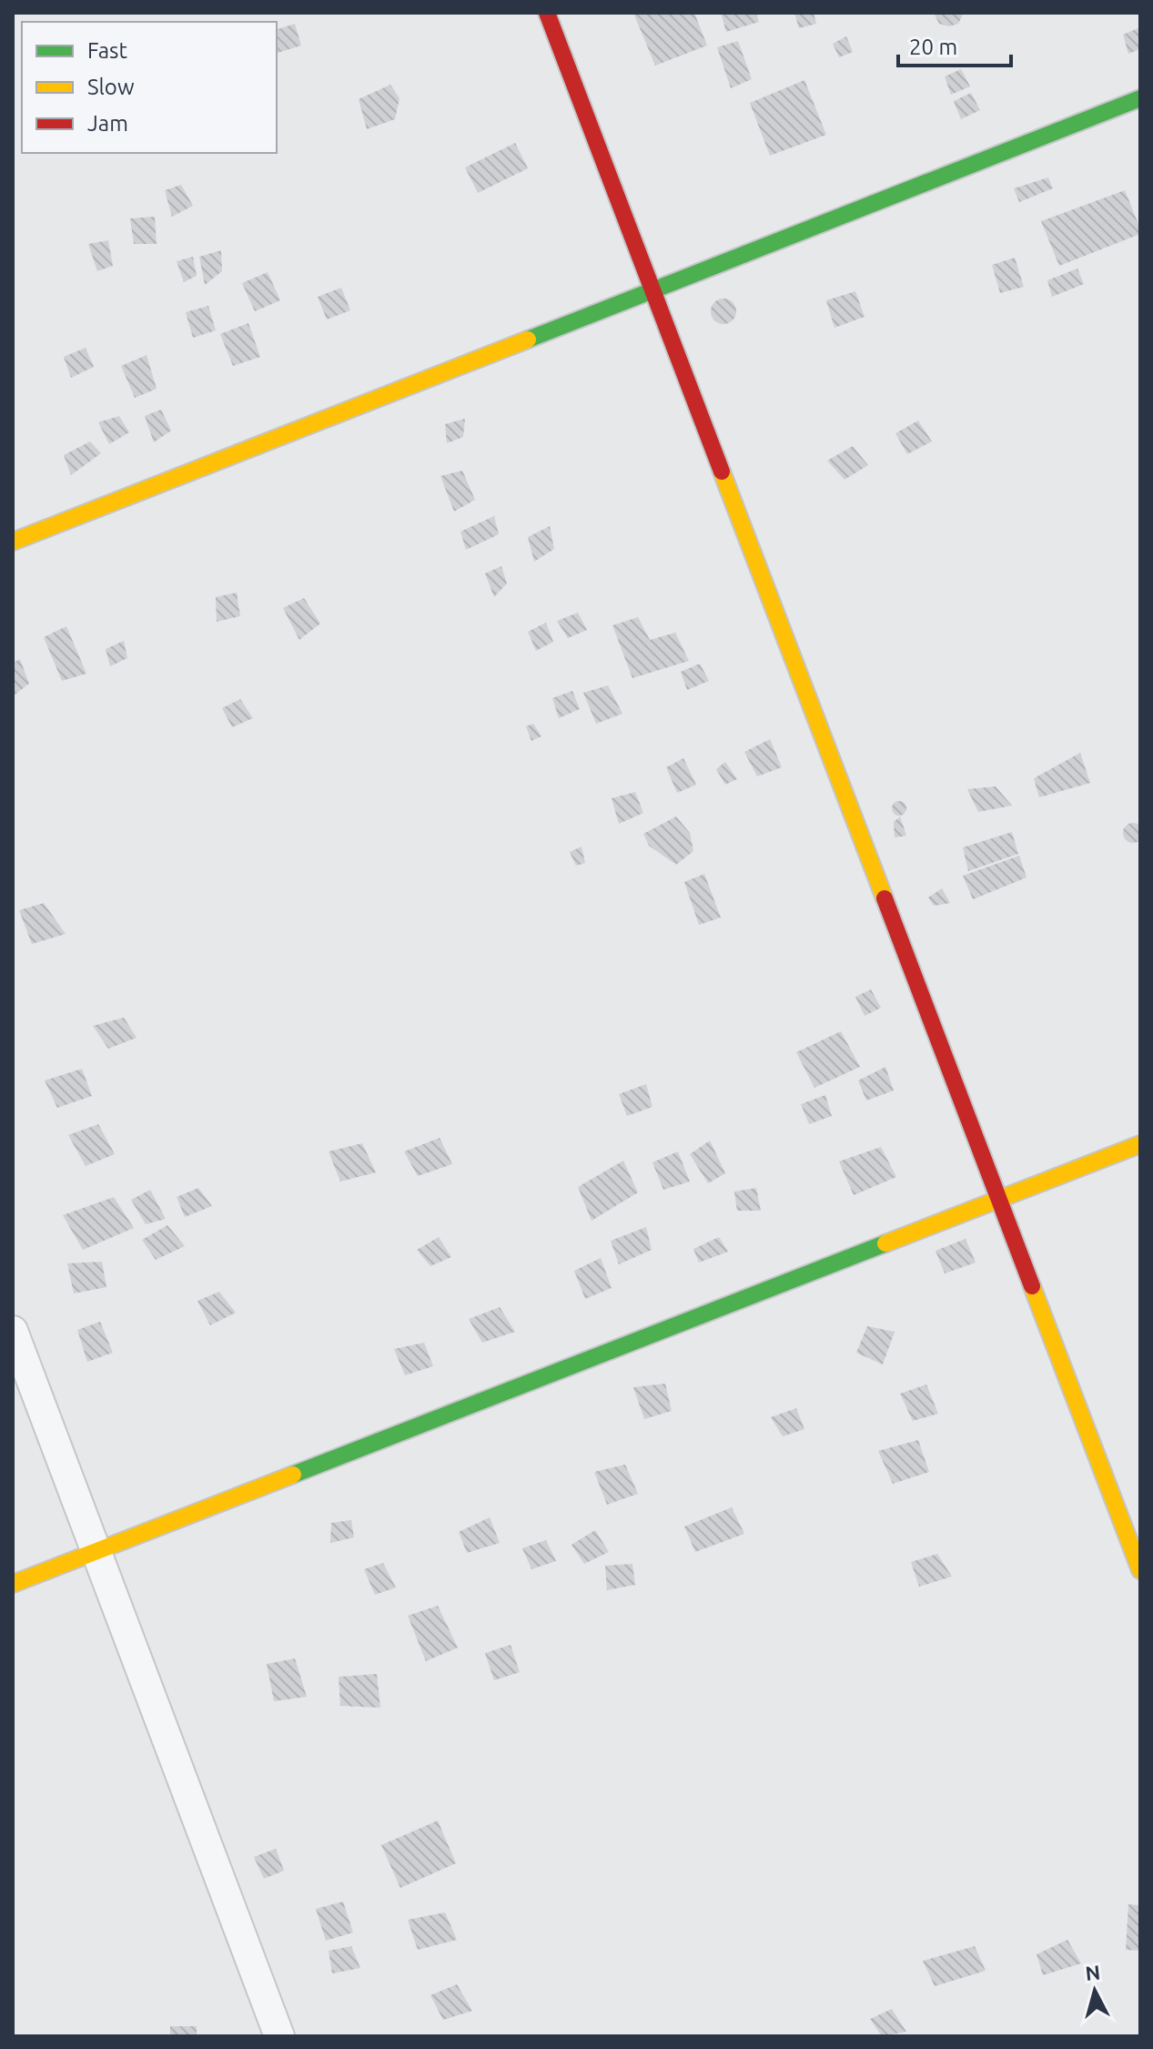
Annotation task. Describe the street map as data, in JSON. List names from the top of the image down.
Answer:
{
  "legend": ["Fast", "Slow", "Jam"],
  "scale_bar": "20 m",
  "north": "top"
}
